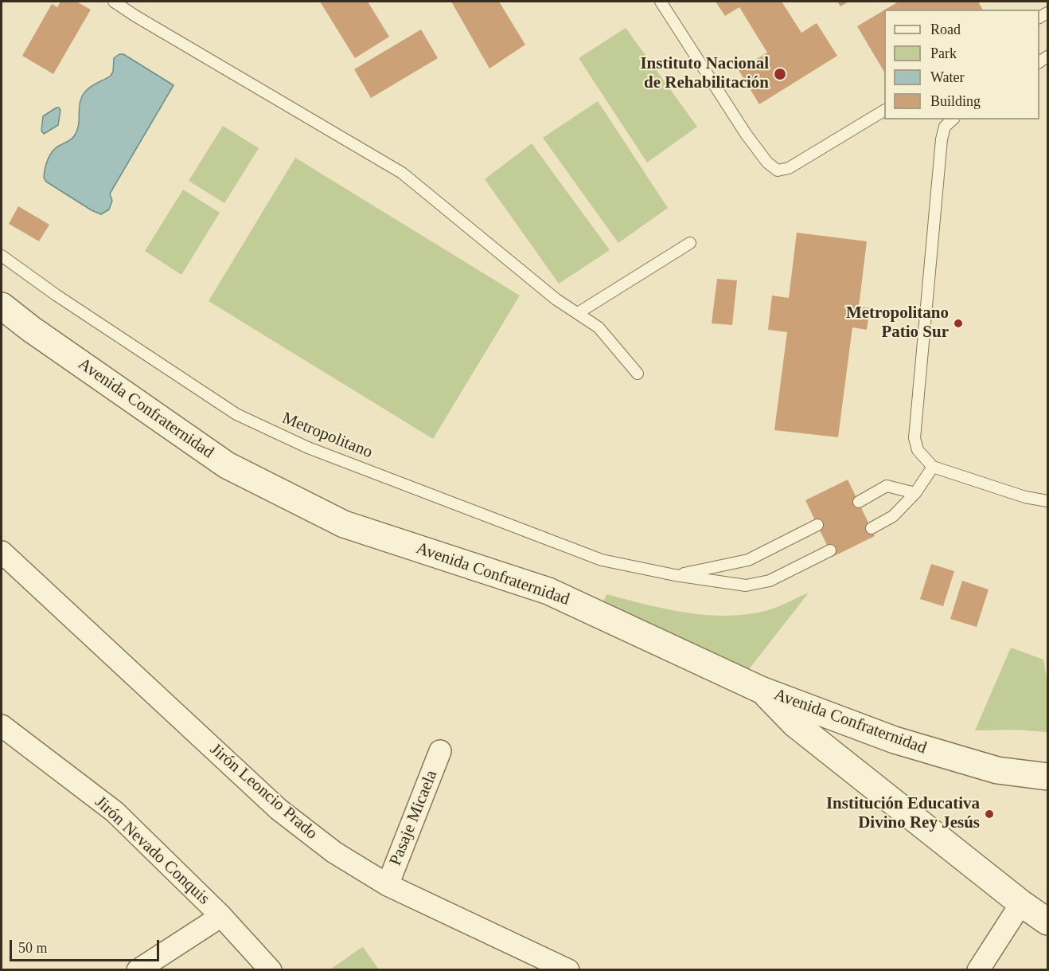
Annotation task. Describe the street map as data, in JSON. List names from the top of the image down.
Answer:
{
  "streets": {
    "street": [
      "Avenida Confraternidad",
      "Jirón Leoncio Prado",
      "Pasaje Micaela",
      "Jirón Nevado Conquis"
    ],
    "lane": ["Metropolitano"]
  },
  "crossings": [
    ["Jirón Leoncio Prado", "Pasaje Micaela"]
  ],
  "places": ["Instituto Nacional de Rehabilitación", "Metropolitano Patio Sur", "Institución Educativa Divino Rey Jesús"],
  "legend": [
    "Road",
    "Park",
    "Water",
    "Building"
  ],
  "scale_bar": "50 m"
}
